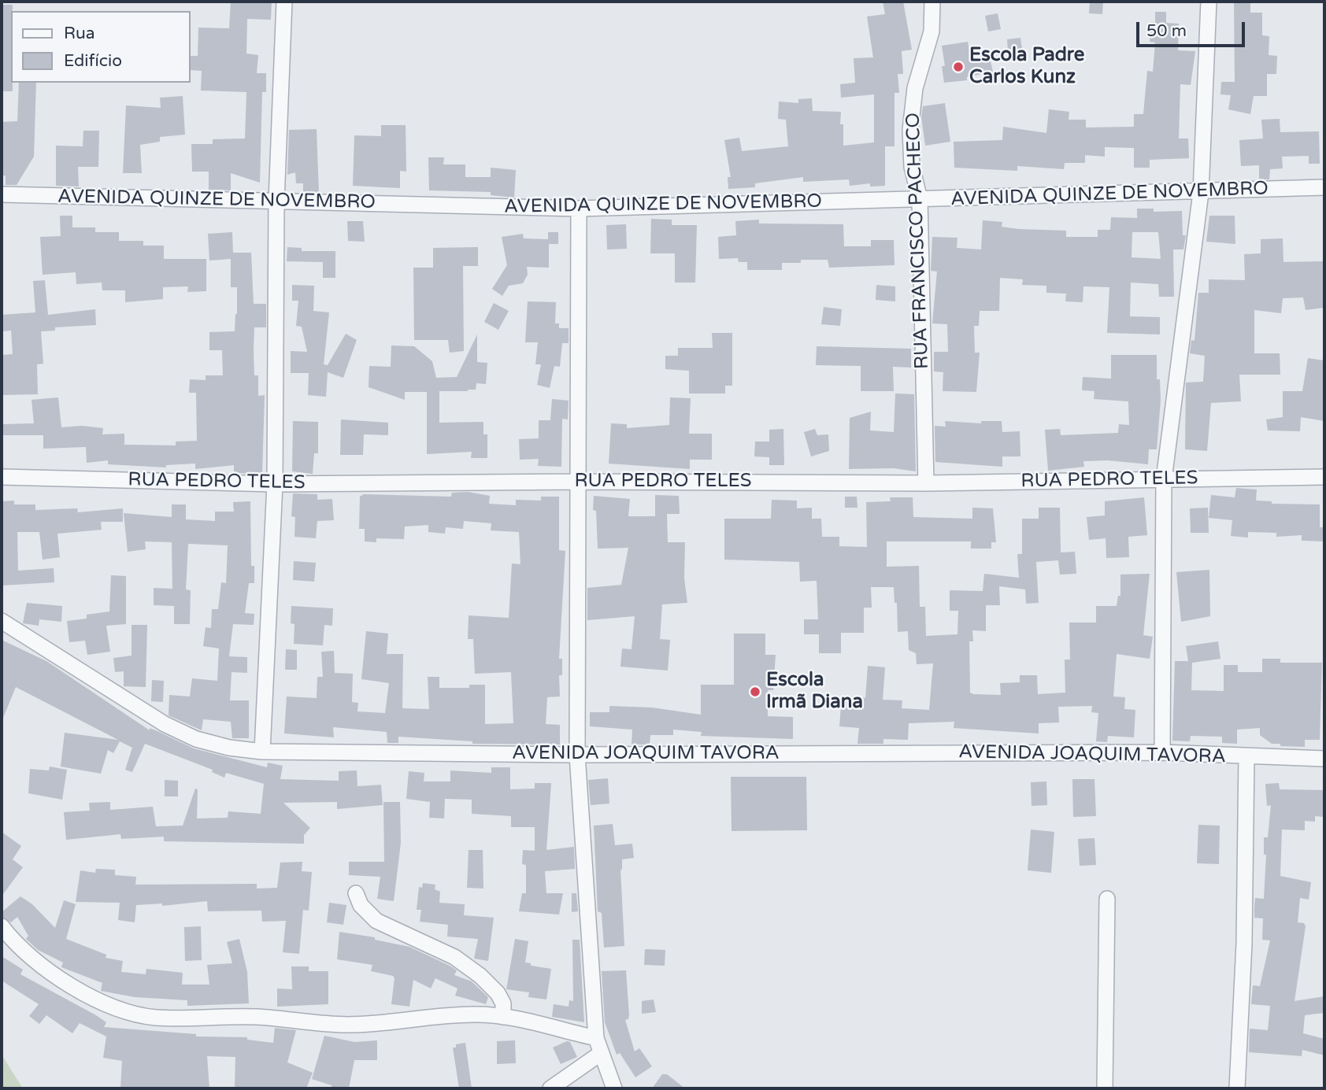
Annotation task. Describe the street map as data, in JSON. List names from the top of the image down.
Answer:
{
  "streets": {
    "street": [
      "AVENIDA QUINZE DE NOVEMBRO",
      "RUA FRANCISCO PACHECO",
      "RUA PEDRO TELES",
      "AVENIDA JOAQUIM TAVORA"
    ]
  },
  "crossings": [
    ["AVENIDA QUINZE DE NOVEMBRO", "RUA FRANCISCO PACHECO"],
    ["RUA FRANCISCO PACHECO", "RUA PEDRO TELES"]
  ],
  "places": ["Escola Padre Carlos Kunz", "Escola Irmã Diana"],
  "legend": ["Rua", "Edifício"],
  "scale_bar": "50 m"
}
